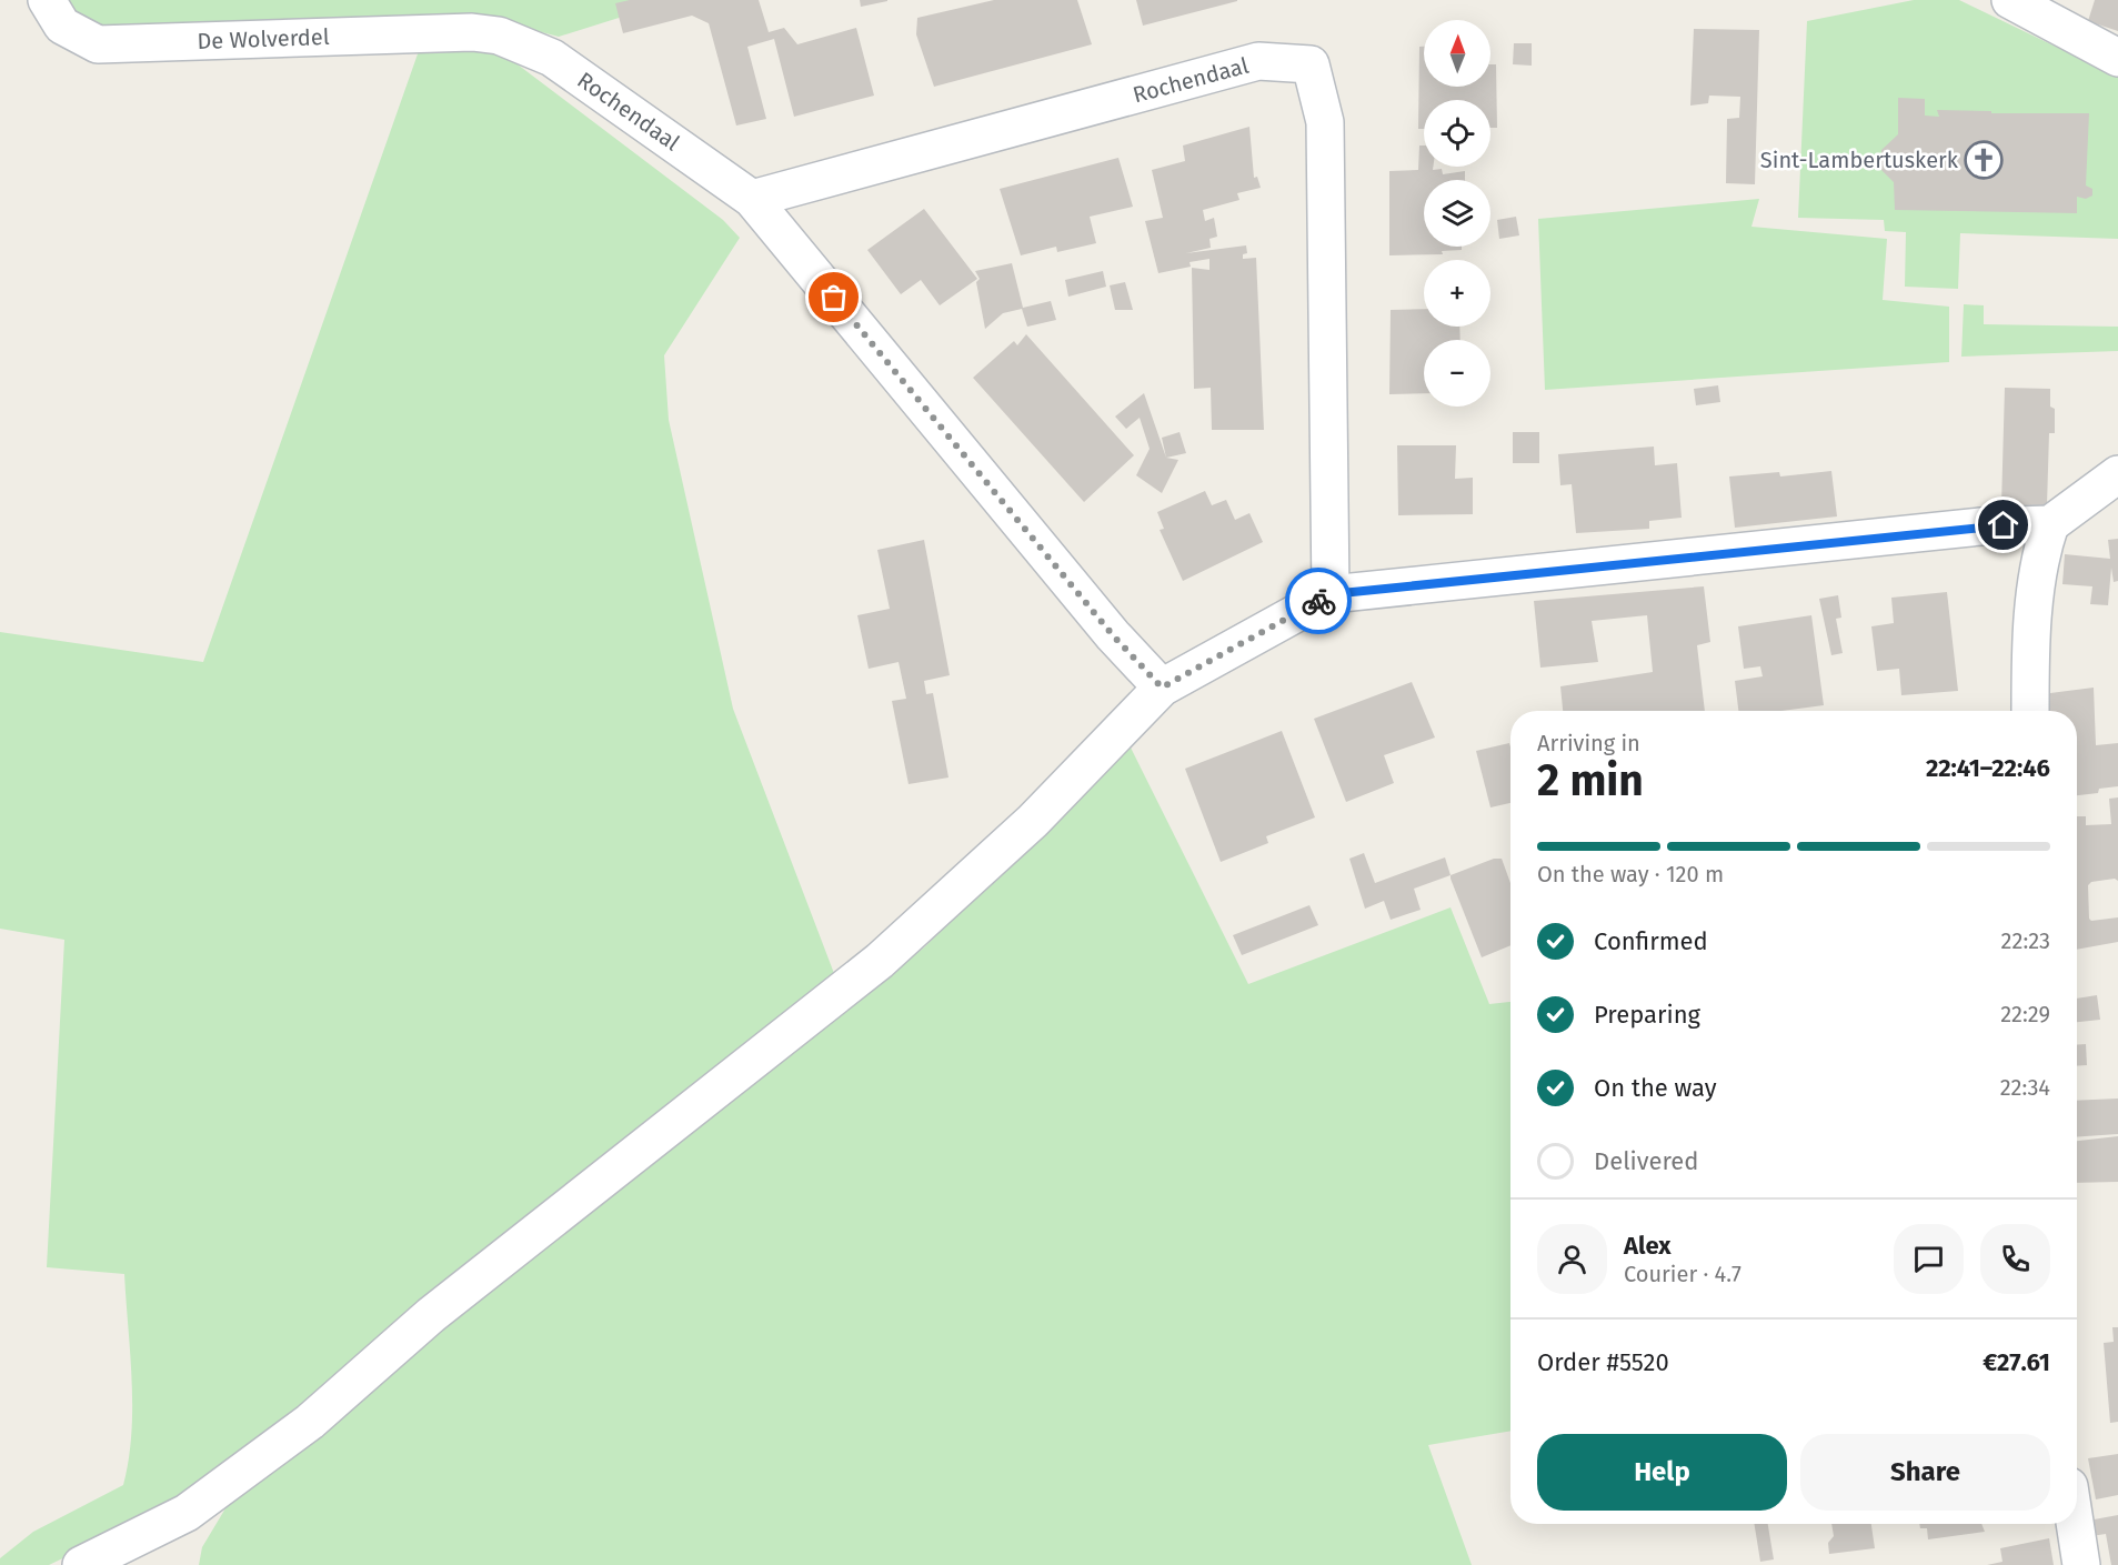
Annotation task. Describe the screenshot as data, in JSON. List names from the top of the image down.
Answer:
{
  "streets": {
    "street": ["De Wolverdel", "Rochendaal"]
  },
  "crossings": [
    ["De Wolverdel", "Rochendaal"]
  ],
  "places": {
    "church": ["Sint-Lambertuskerk"]
  },
  "north": "top",
  "page": {
    "map_buttons": ["+", "−"],
    "heading": ["2 min", "Arriving in", "22:41–22:46"],
    "panel": [
      "Alex",
      "Courier · 4.7",
      "Order #5520",
      "€27.61"
    ],
    "bar": "On the way · 120 m",
    "list": [
      ["Confirmed", "22:23"],
      ["Preparing", "22:29"],
      ["On the way", "22:34"],
      "Delivered"
    ],
    "buttons": ["Help", "Share"]
  }
}
